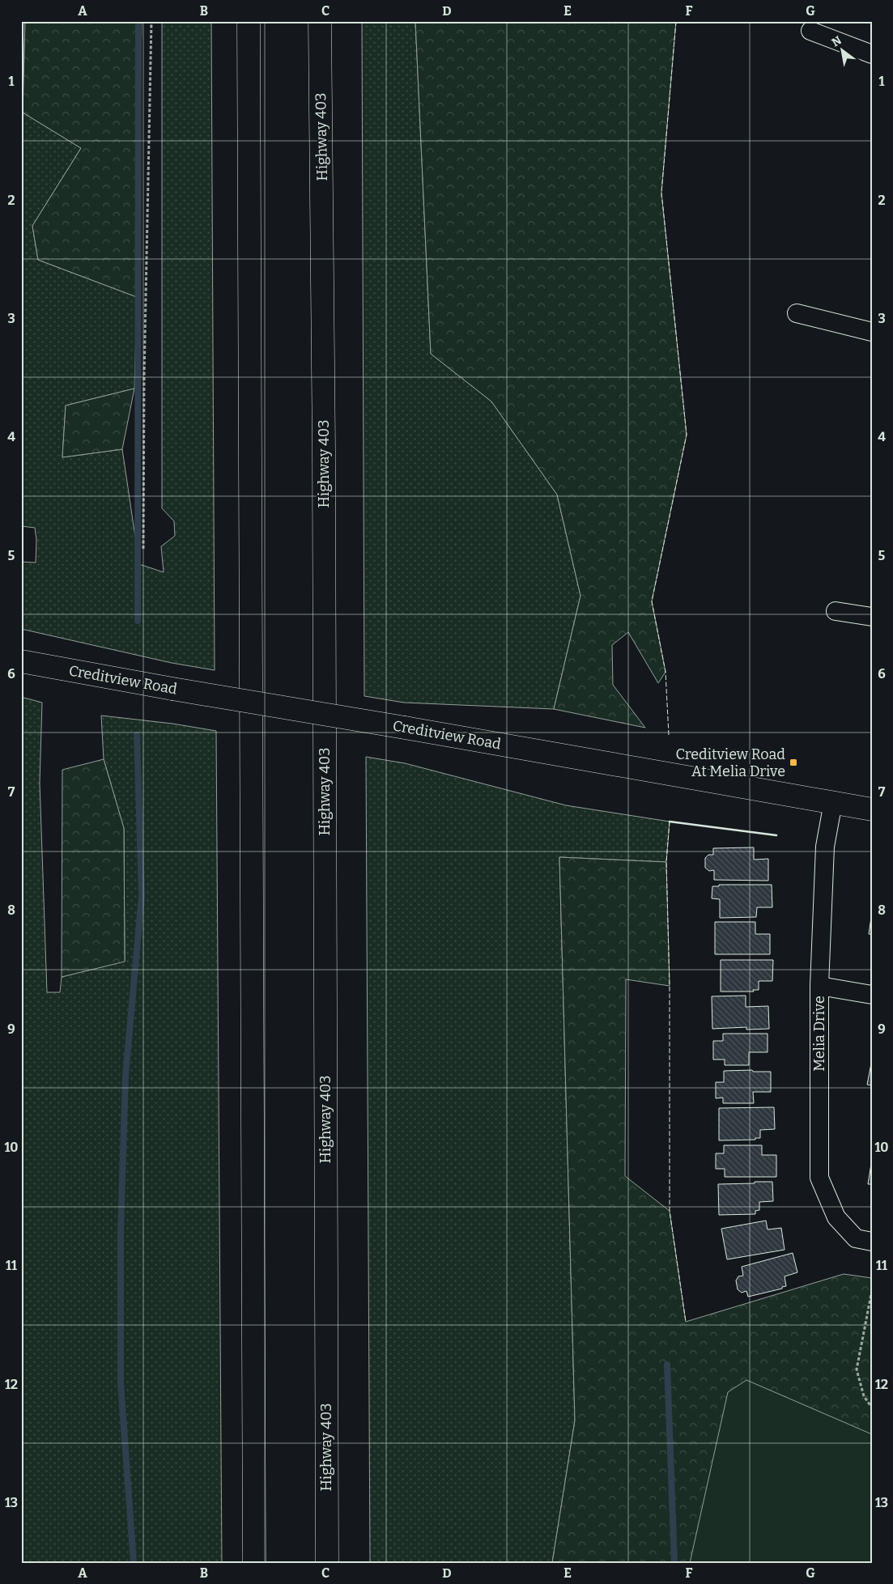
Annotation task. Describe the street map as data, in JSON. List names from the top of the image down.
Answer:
{
  "streets": {
    "main road": ["Highway 403", "Creditview Road"],
    "street": ["Melia Drive"]
  },
  "crossings": [
    ["Creditview Road", "Melia Drive"]
  ],
  "places": {
    "transit": ["Creditview Road At Melia Drive"]
  },
  "north": "top left",
  "grid": {
    "columns": [
      "A",
      "B",
      "C",
      "D",
      "E",
      "F",
      "G"
    ],
    "rows": [
      "1",
      "2",
      "3",
      "4",
      "5",
      "6",
      "7",
      "8",
      "9",
      "10",
      "11",
      "12",
      "13"
    ]
  }
}
